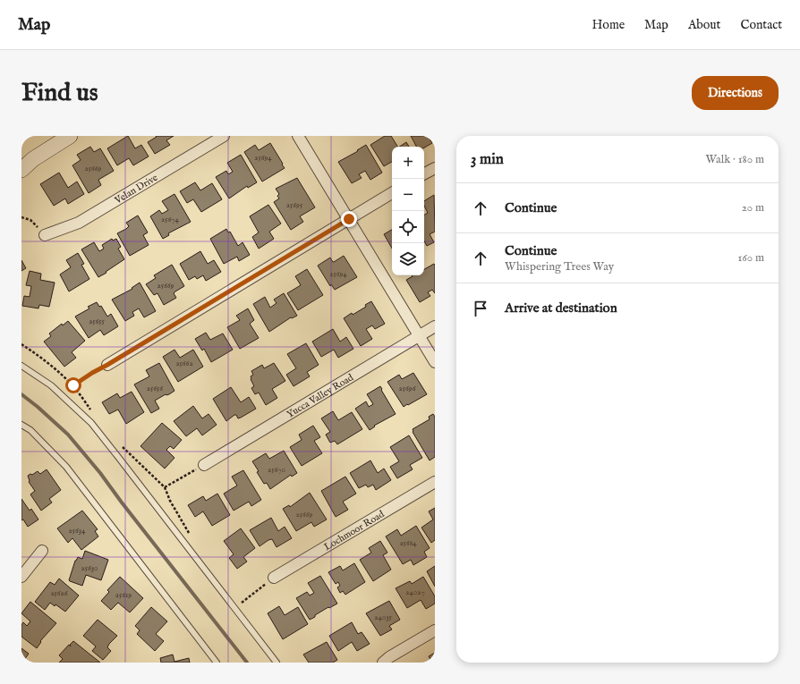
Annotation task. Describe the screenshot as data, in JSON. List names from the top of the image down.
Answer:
{
  "streets": {
    "street": ["Velan Drive", "Yucca Valley Road", "Lochmoor Road"]
  },
  "house_numbers": [
    "25694",
    "25669",
    "25695",
    "25674",
    "25694",
    "25669",
    "25655",
    "25662",
    "25656",
    "25696",
    "25670",
    "25669",
    "25634",
    "25684",
    "25630",
    "24027",
    "25626",
    "25619",
    "24035"
  ],
  "page": {
    "header": "Map",
    "nav": [
      "Home",
      "Map",
      "About",
      "Contact"
    ],
    "buttons": "Directions",
    "title": "Find us",
    "heading": ["3 min", "Walk · 180 m"],
    "map_buttons": ["+", "−"],
    "list": [
      ["Continue", "20 m"],
      ["Continue", "Whispering Trees Way", "160 m"],
      "Arrive at destination"
    ]
  }
}
